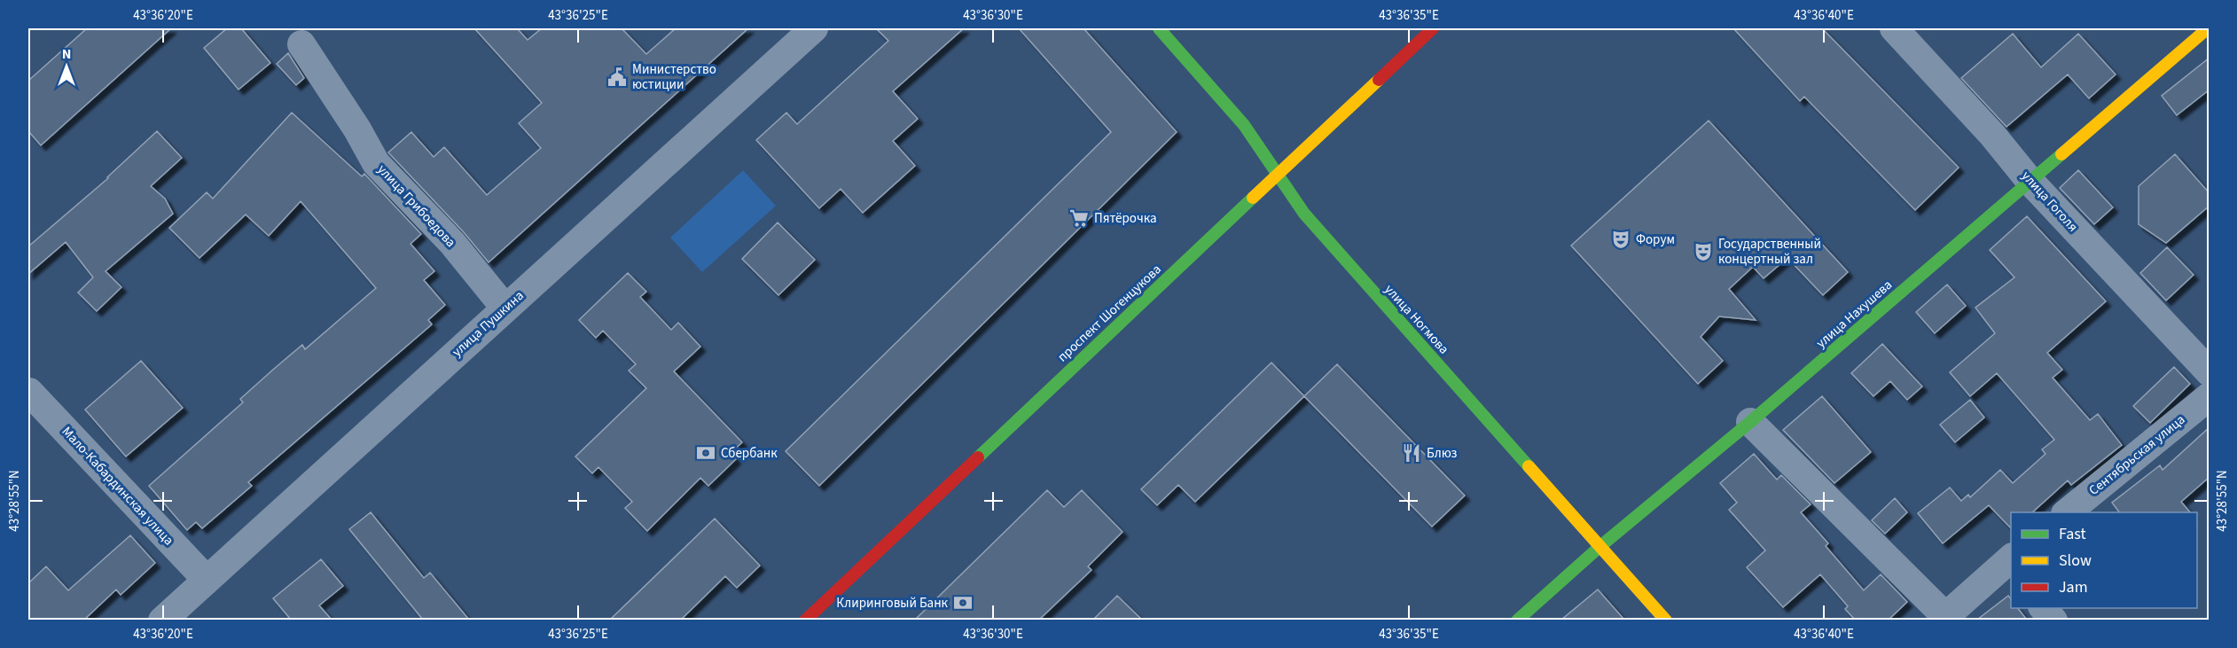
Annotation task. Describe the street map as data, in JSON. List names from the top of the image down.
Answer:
{
  "streets": {
    "street": [
      "улица Гоголя",
      "улица Грибоедова",
      "проспект Шогенцукова",
      "улица Нахушева",
      "улица Ногмова",
      "улица Пушкина",
      "Сентябрьская улица",
      "Мало-Кабардинская улица"
    ]
  },
  "crossings": [
    ["улица Гоголя", "улица Нахушева"],
    ["улица Грибоедова", "улица Пушкина"],
    ["проспект Шогенцукова", "улица Ногмова"],
    ["улица Нахушева", "улица Ногмова"],
    ["улица Пушкина", "Мало-Кабардинская улица"]
  ],
  "places": {
    "public building": ["Министерство юстиции"],
    "supermarket": ["Пятёрочка"],
    "theatre": ["Форум", "Государственный концертный зал"],
    "bank": ["Сбербанк", "Клиринговый Банк"],
    "restaurant": ["Блюз"]
  },
  "legend": ["Fast", "Slow", "Jam"],
  "north": "top",
  "coordinates": [
    "43°36'20\"E",
    "43°36'25\"E",
    "43°36'30\"E",
    "43°36'35\"E",
    "43°36'40\"E",
    "43°28'55\"N"
  ]
}
